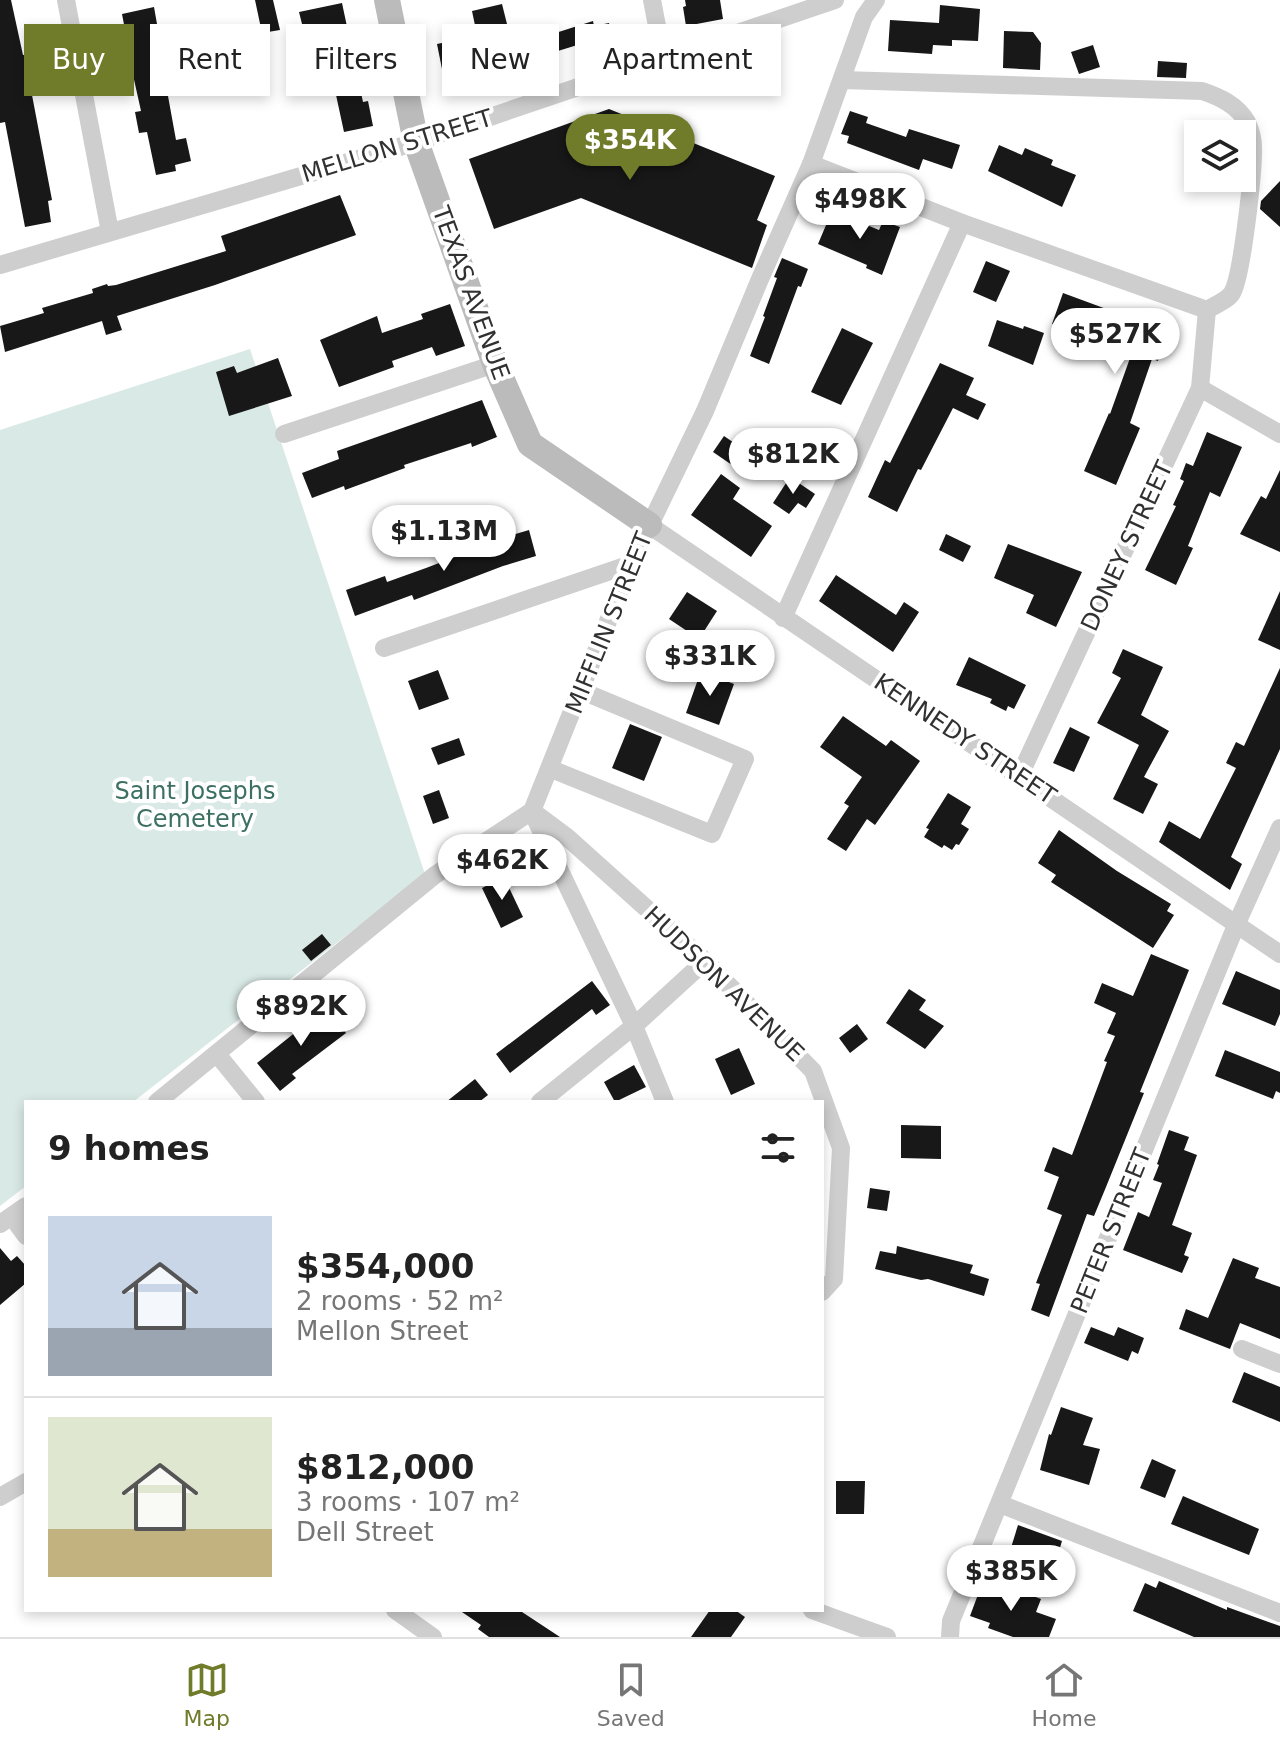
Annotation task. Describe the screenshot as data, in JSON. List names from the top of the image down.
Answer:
{
  "streets": {
    "street": [
      "MELLON STREET",
      "TEXAS AVENUE",
      "DONEY STREET",
      "MIFFLIN STREET",
      "KENNEDY STREET",
      "HUDSON AVENUE",
      "PETER STREET"
    ]
  },
  "crossings": [
    ["MELLON STREET", "TEXAS AVENUE"],
    ["TEXAS AVENUE", "MIFFLIN STREET"],
    ["TEXAS AVENUE", "KENNEDY STREET"],
    ["DONEY STREET", "KENNEDY STREET"],
    ["MIFFLIN STREET", "KENNEDY STREET"],
    ["MIFFLIN STREET", "HUDSON AVENUE"],
    ["KENNEDY STREET", "PETER STREET"]
  ],
  "parks": ["Saint Josephs Cemetery"],
  "page": {
    "chip": [
      "Buy",
      "Rent",
      "Filters",
      "New",
      "Apartment"
    ],
    "price": [
      "$354K",
      "$498K",
      "$527K",
      "$812K",
      "$1.13M",
      "$331K",
      "$462K",
      "$892K",
      "$385K"
    ],
    "heading": "9 homes",
    "list": [
      {
        "name": "$354,000",
        "note": "2 rooms · 52 m² · Mellon Street"
      },
      {
        "name": "$812,000",
        "note": "3 rooms · 107 m² · Dell Street"
      }
    ],
    "tabs": ["Map", "Saved", "Home"]
  }
}
